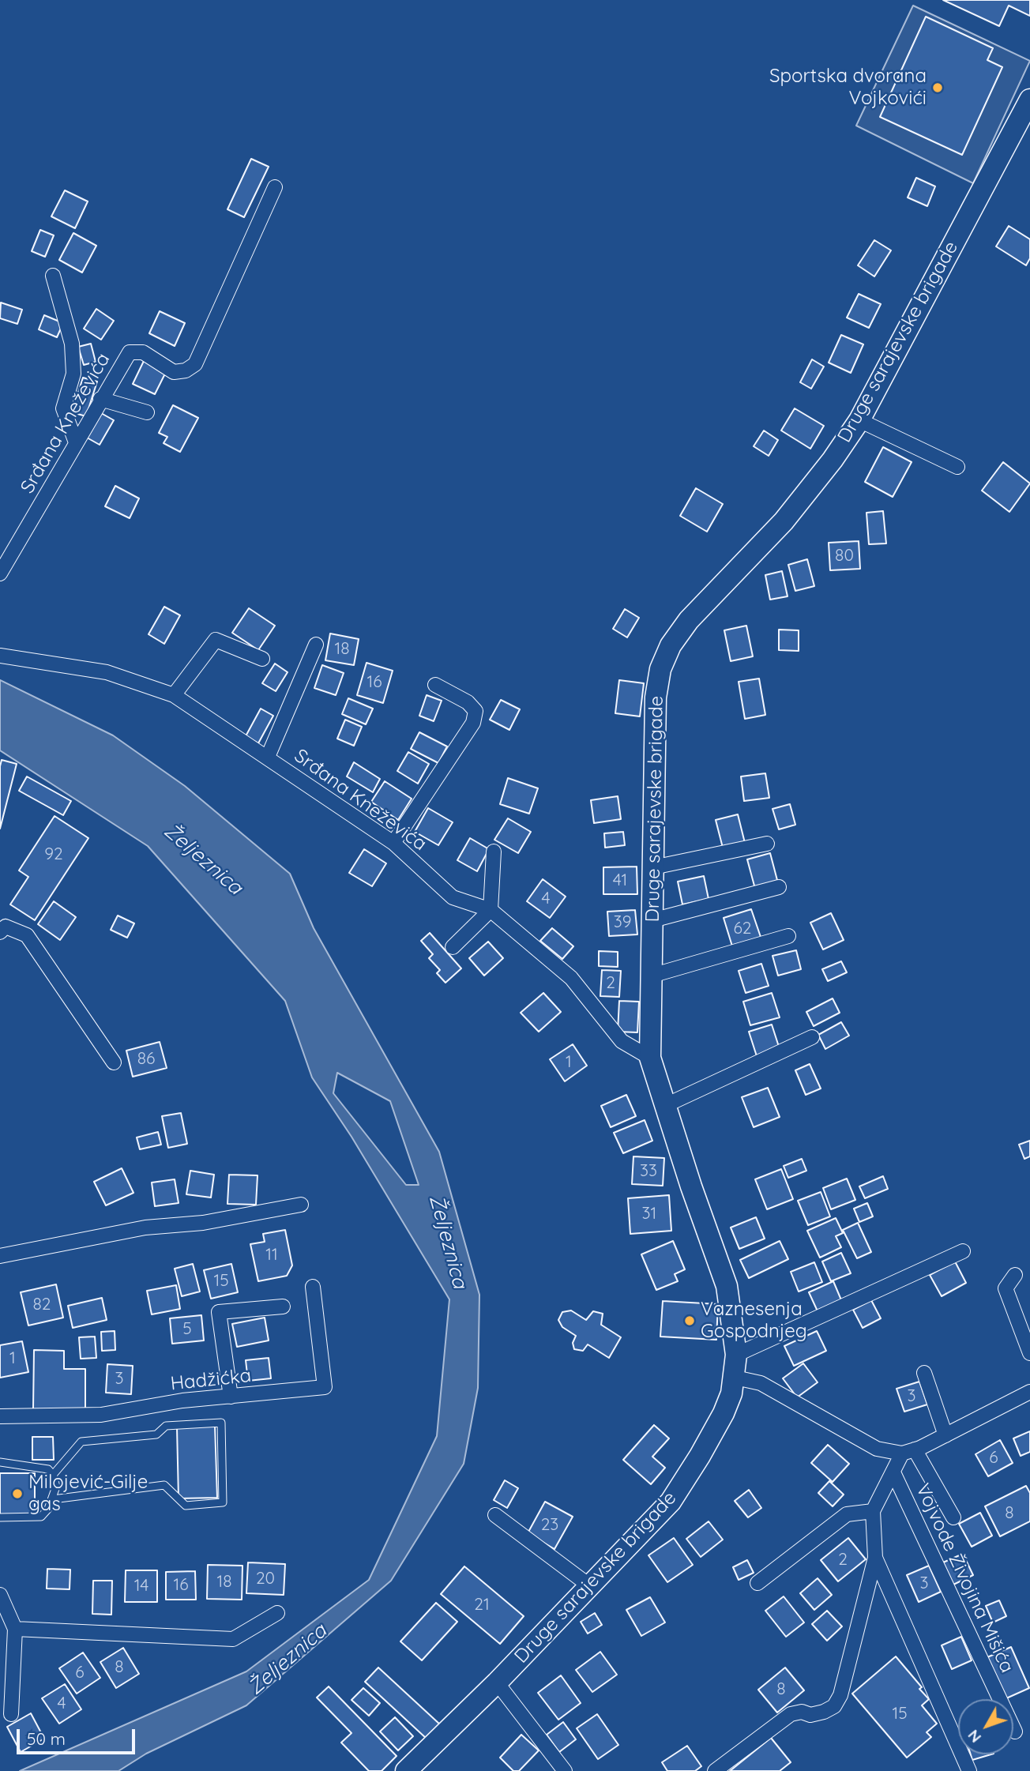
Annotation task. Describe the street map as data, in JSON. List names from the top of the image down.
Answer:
{
  "streets": {
    "main road": ["Druge sarajevske brigade"],
    "street": ["Srđana Kneževića", "Hadžićka", "Vojvode Živojina Mišića"]
  },
  "crossings": [
    ["Druge sarajevske brigade", "Srđana Kneževića"]
  ],
  "water": ["Željeznica"],
  "places": ["Sportska dvorana Vojkovići", "Vaznesenja Gospodnjeg", "Milojević-Gilje gas"],
  "house_numbers": [
    "80",
    "18",
    "16",
    "92",
    "41",
    "4",
    "39",
    "62",
    "2",
    "86",
    "1",
    "33",
    "31",
    "11",
    "15",
    "82",
    "5",
    "1",
    "3",
    "3",
    "6",
    "8",
    "23",
    "2",
    "20",
    "18",
    "3",
    "16",
    "14",
    "21",
    "8",
    "6",
    "8",
    "4",
    "15"
  ],
  "scale_bar": "50 m",
  "north": "bottom left"
}
